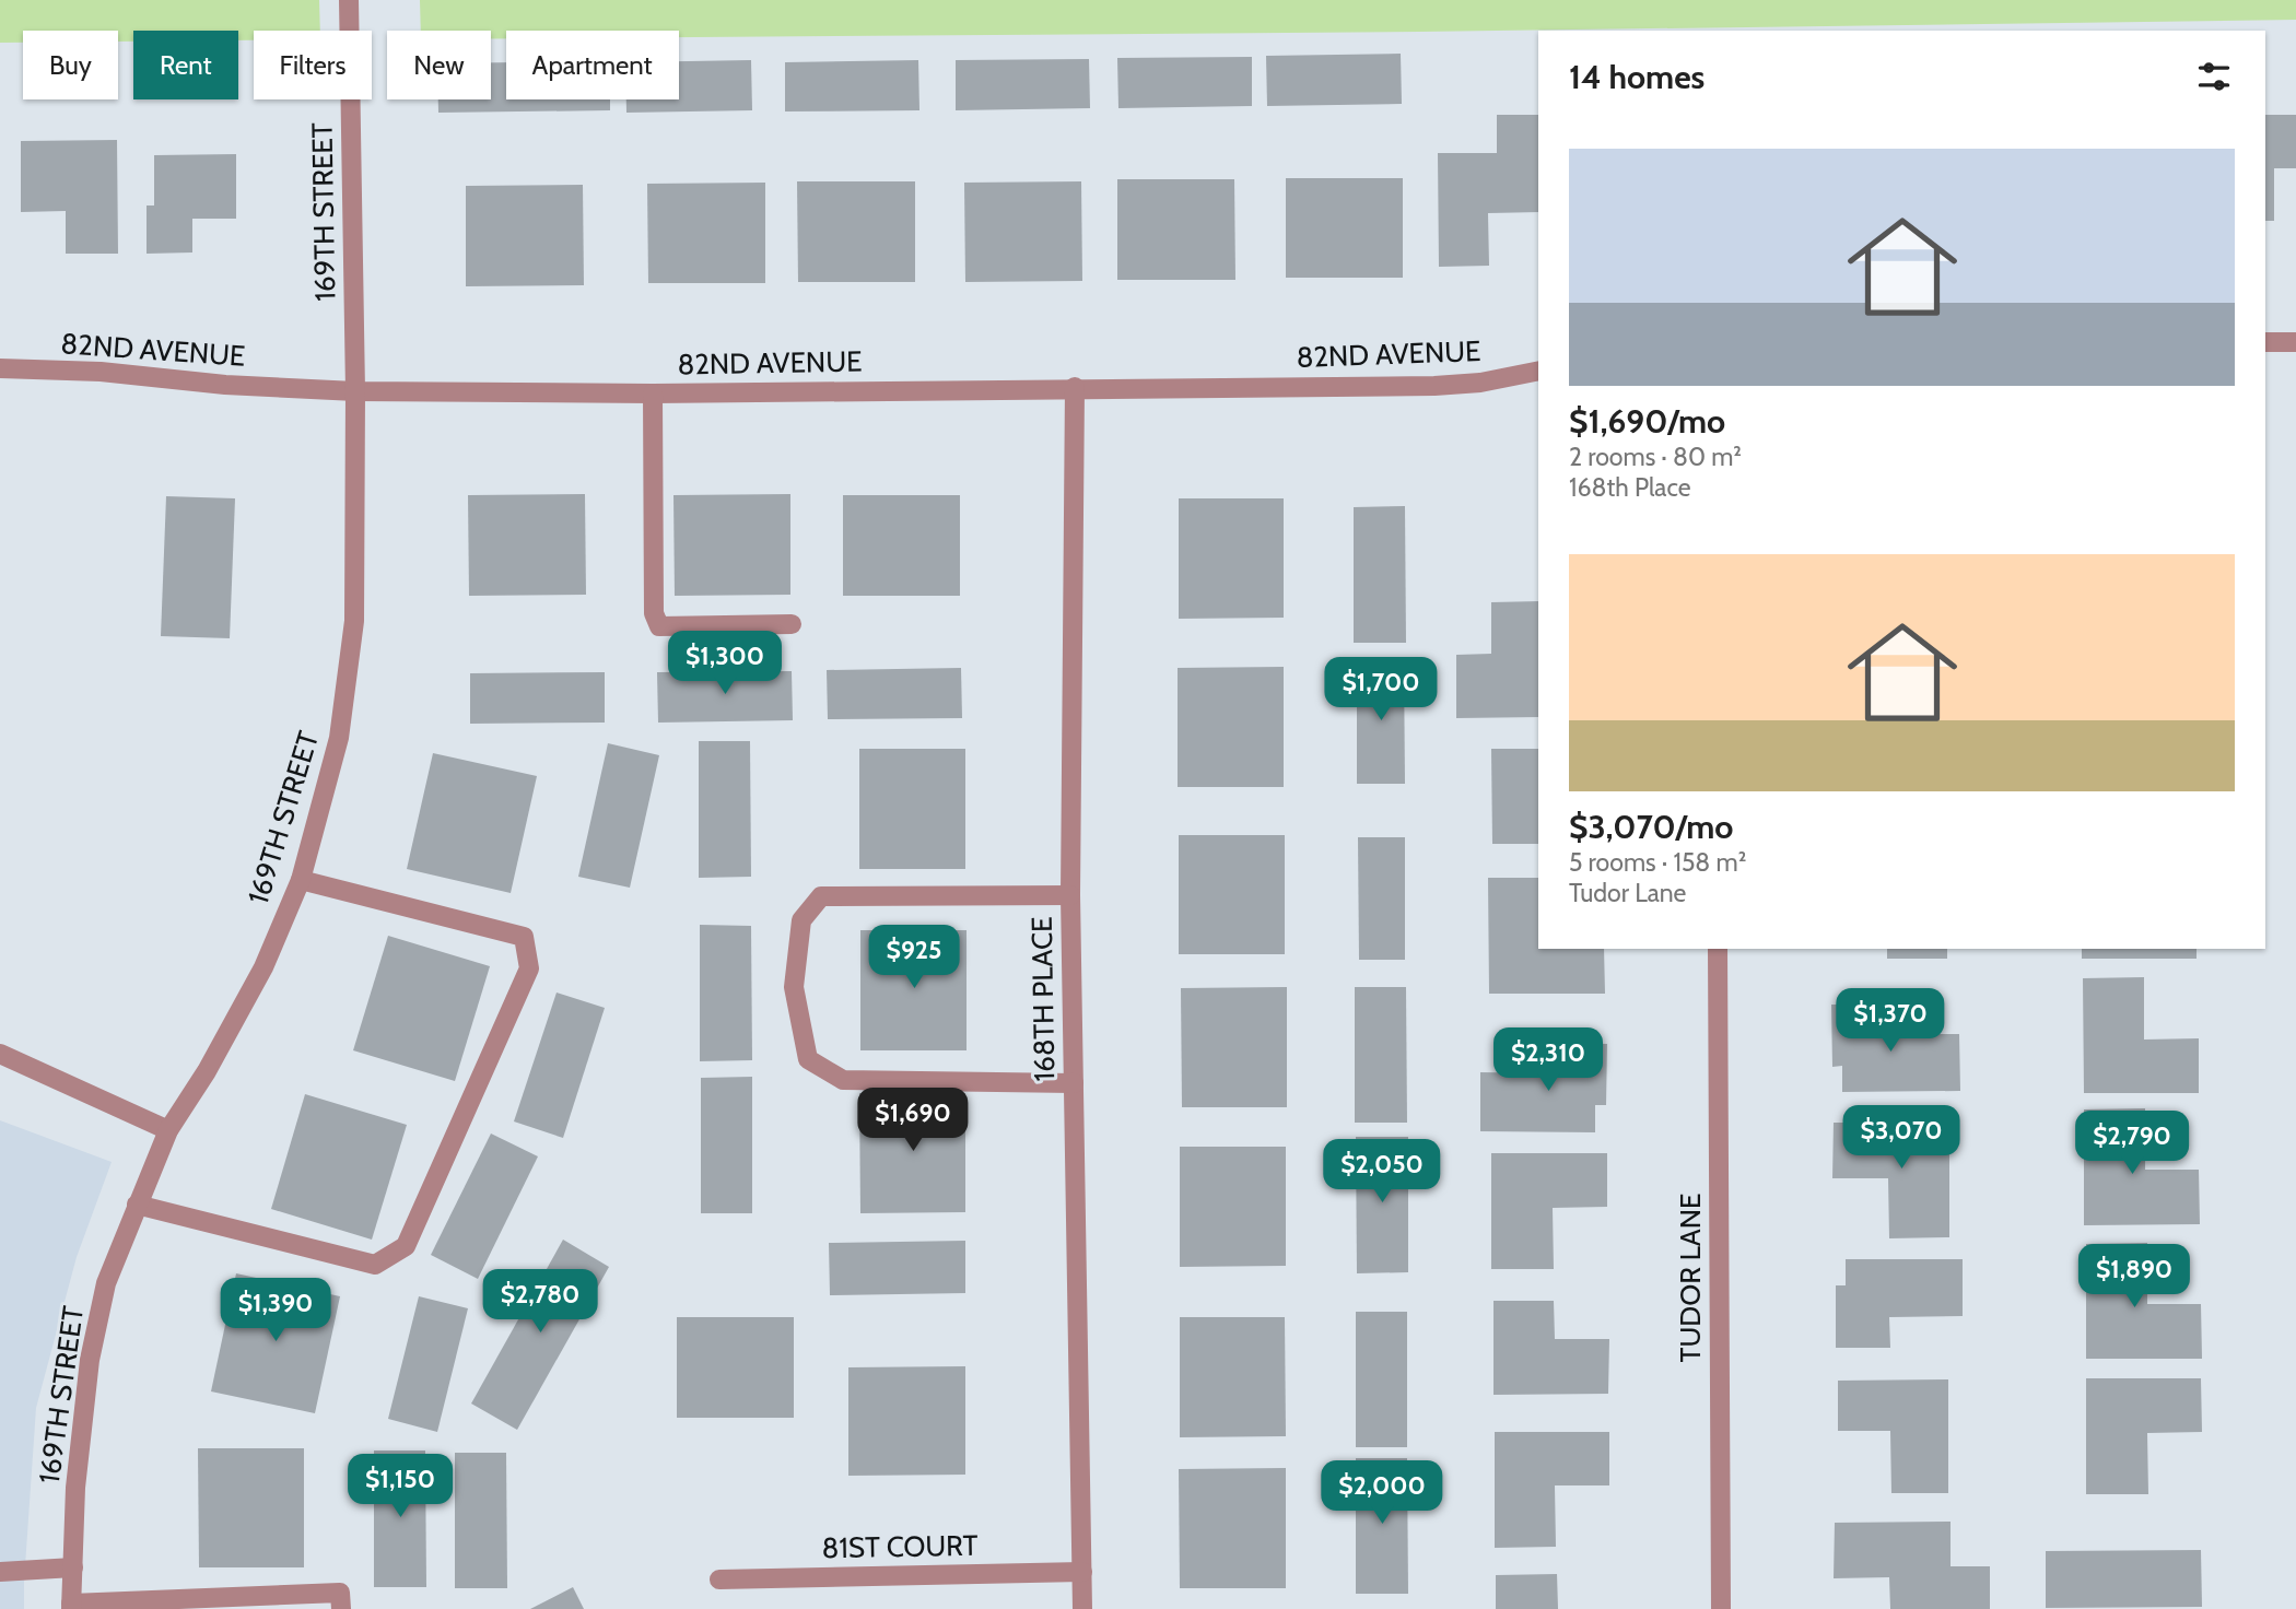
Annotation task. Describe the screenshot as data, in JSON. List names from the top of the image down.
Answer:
{
  "streets": {
    "street": [
      "169TH STREET",
      "82ND AVENUE",
      "168TH PLACE",
      "TUDOR LANE",
      "81ST COURT"
    ]
  },
  "crossings": [
    ["169TH STREET", "82ND AVENUE"],
    ["82ND AVENUE", "168TH PLACE"],
    ["168TH PLACE", "81ST COURT"]
  ],
  "page": {
    "chip": [
      "Buy",
      "Rent",
      "Filters",
      "New",
      "Apartment"
    ],
    "heading": "14 homes",
    "list": [
      {
        "name": "$1,690/mo",
        "note": "2 rooms · 80 m² · 168th Place"
      },
      {
        "name": "$3,070/mo",
        "note": "5 rooms · 158 m² · Tudor Lane"
      }
    ],
    "price": [
      "$1,300",
      "$1,700",
      "$925",
      "$1,370",
      "$2,310",
      "$1,690",
      "$3,070",
      "$2,790",
      "$2,050",
      "$1,890",
      "$2,780",
      "$1,390",
      "$1,150",
      "$2,000"
    ]
  }
}
